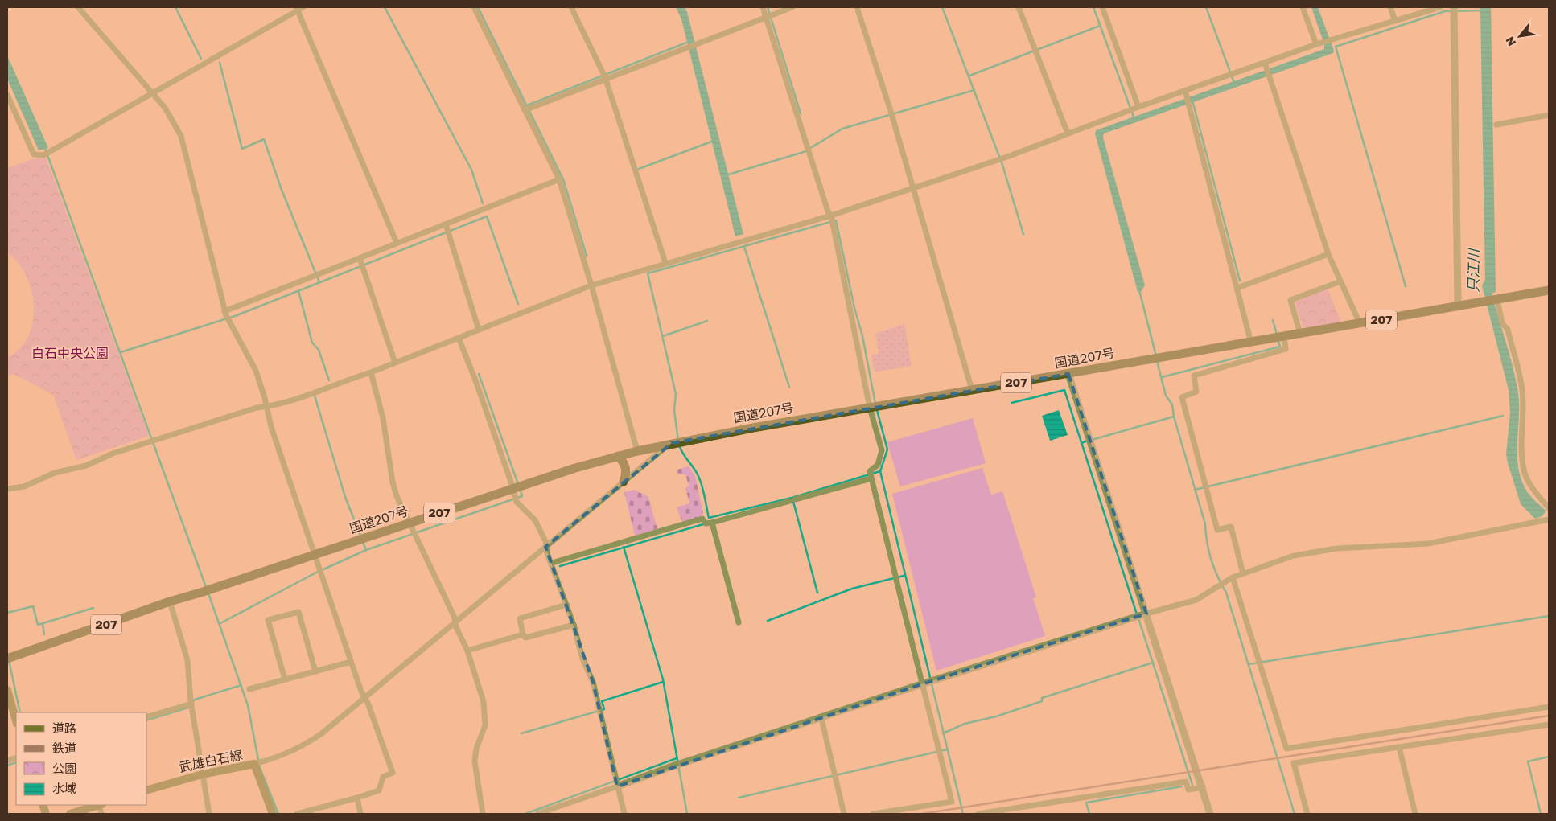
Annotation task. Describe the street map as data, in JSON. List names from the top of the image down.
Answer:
{
  "streets": {
    "highway": ["207", "国道207号"],
    "main road": ["武雄白石線"]
  },
  "water": ["只江川"],
  "parks": ["白石中央公園"],
  "legend": [
    "道路",
    "鉄道",
    "公園",
    "水域"
  ],
  "north": "bottom left"
}
